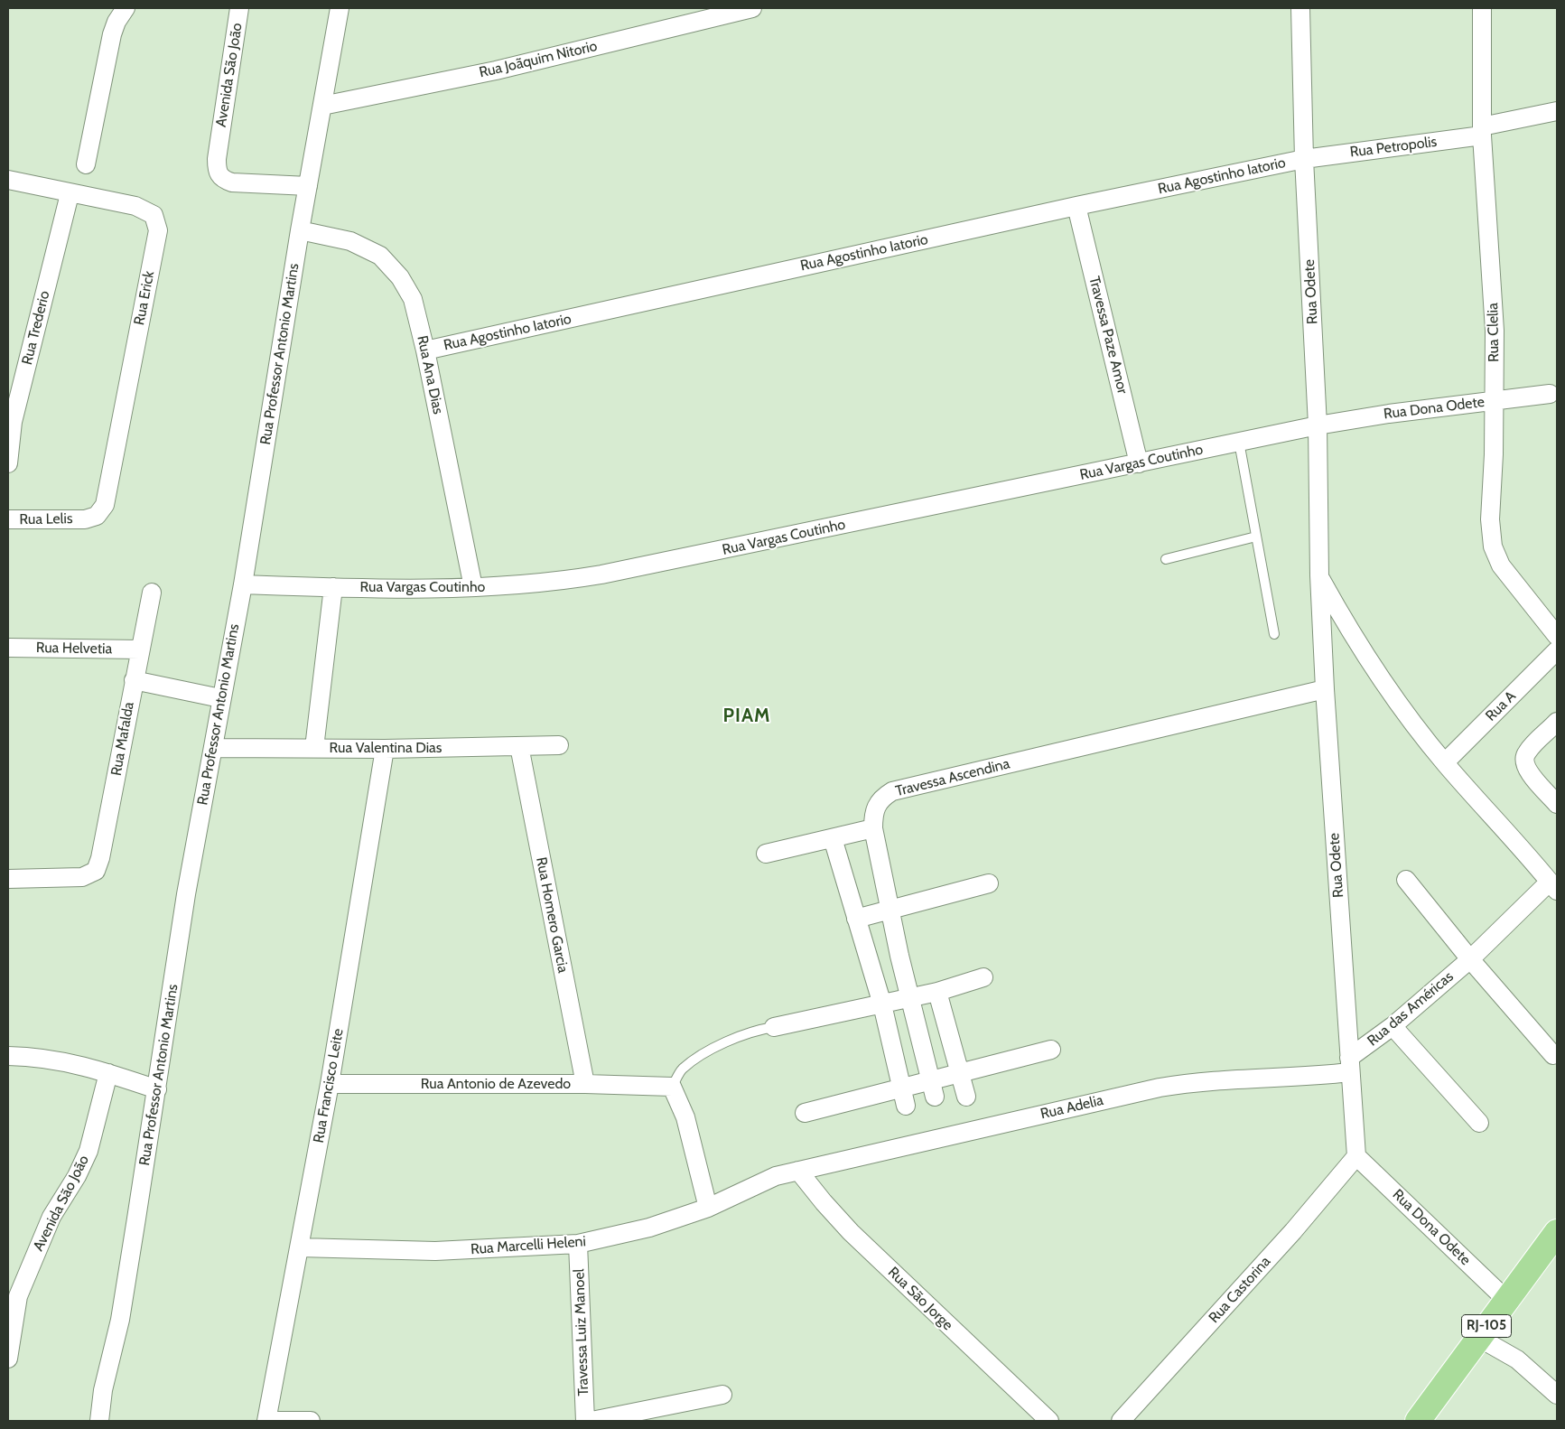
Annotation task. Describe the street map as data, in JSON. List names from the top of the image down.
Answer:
{
  "streets": {
    "main road": ["RJ-105"],
    "street": [
      "Rua Joãquim Nitorio",
      "Avenida São João",
      "Rua Petropolis",
      "Rua Agostinho Iatorio",
      "Rua Odete",
      "Rua Erick",
      "Rua Trederio",
      "Rua Clelia",
      "Travessa Paze Amor",
      "Rua Professor Antonio Martins",
      "Rua Ana Dias",
      "Rua Dona Odete",
      "Rua Vargas Coutinho",
      "Rua Lelis",
      "Rua Helvetia",
      "Rua A",
      "Rua Mafalda",
      "Rua Valentina Dias",
      "Travessa Ascendina",
      "Rua Homero Garcia",
      "Rua das Américas",
      "Rua Antonio de Azevedo",
      "Rua Francisco Leite",
      "Rua Adelia",
      "Rua Marcelli Heleni",
      "Rua Castorina",
      "Rua São Jorge",
      "Travessa Luiz Manoel"
    ]
  },
  "crossings": [
    ["Rua Joãquim Nitorio", "Rua Professor Antonio Martins"],
    ["Avenida São João", "Rua Professor Antonio Martins"],
    ["Rua Petropolis", "Rua Agostinho Iatorio"],
    ["Rua Petropolis", "Rua Odete"],
    ["Rua Petropolis", "Rua Clelia"],
    ["Rua Agostinho Iatorio", "Rua Odete"],
    ["Rua Agostinho Iatorio", "Travessa Paze Amor"],
    ["Rua Agostinho Iatorio", "Rua Ana Dias"],
    ["Rua Odete", "Rua Dona Odete"],
    ["Rua Odete", "Rua Vargas Coutinho"],
    ["Rua Odete", "Rua A"],
    ["Rua Odete", "Travessa Ascendina"],
    ["Rua Odete", "Rua das Américas"],
    ["Rua Odete", "Rua Adelia"],
    ["Rua Odete", "Rua Castorina"],
    ["Rua Erick", "Rua Trederio"],
    ["Rua Erick", "Rua Lelis"],
    ["Rua Clelia", "Rua Dona Odete"],
    ["Travessa Paze Amor", "Rua Vargas Coutinho"],
    ["Rua Professor Antonio Martins", "Rua Ana Dias"],
    ["Rua Professor Antonio Martins", "Rua Vargas Coutinho"],
    ["Rua Professor Antonio Martins", "Rua Valentina Dias"],
    ["Rua Ana Dias", "Rua Vargas Coutinho"],
    ["Rua Dona Odete", "Rua Vargas Coutinho"],
    ["Rua Dona Odete", "Rua Castorina"],
    ["Rua Dona Odete", "RJ-105"],
    ["Rua Helvetia", "Rua Mafalda"],
    ["Rua Valentina Dias", "Rua Homero Garcia"],
    ["Rua Valentina Dias", "Rua Francisco Leite"],
    ["Rua Homero Garcia", "Rua Antonio de Azevedo"],
    ["Rua das Américas", "Rua Adelia"],
    ["Rua Antonio de Azevedo", "Rua Francisco Leite"],
    ["Rua Francisco Leite", "Rua Marcelli Heleni"],
    ["Rua Adelia", "Rua Marcelli Heleni"],
    ["Rua Adelia", "Rua São Jorge"],
    ["Rua Marcelli Heleni", "Rua São Jorge"],
    ["Rua Marcelli Heleni", "Travessa Luiz Manoel"]
  ],
  "districts": ["PIAM"]
}
